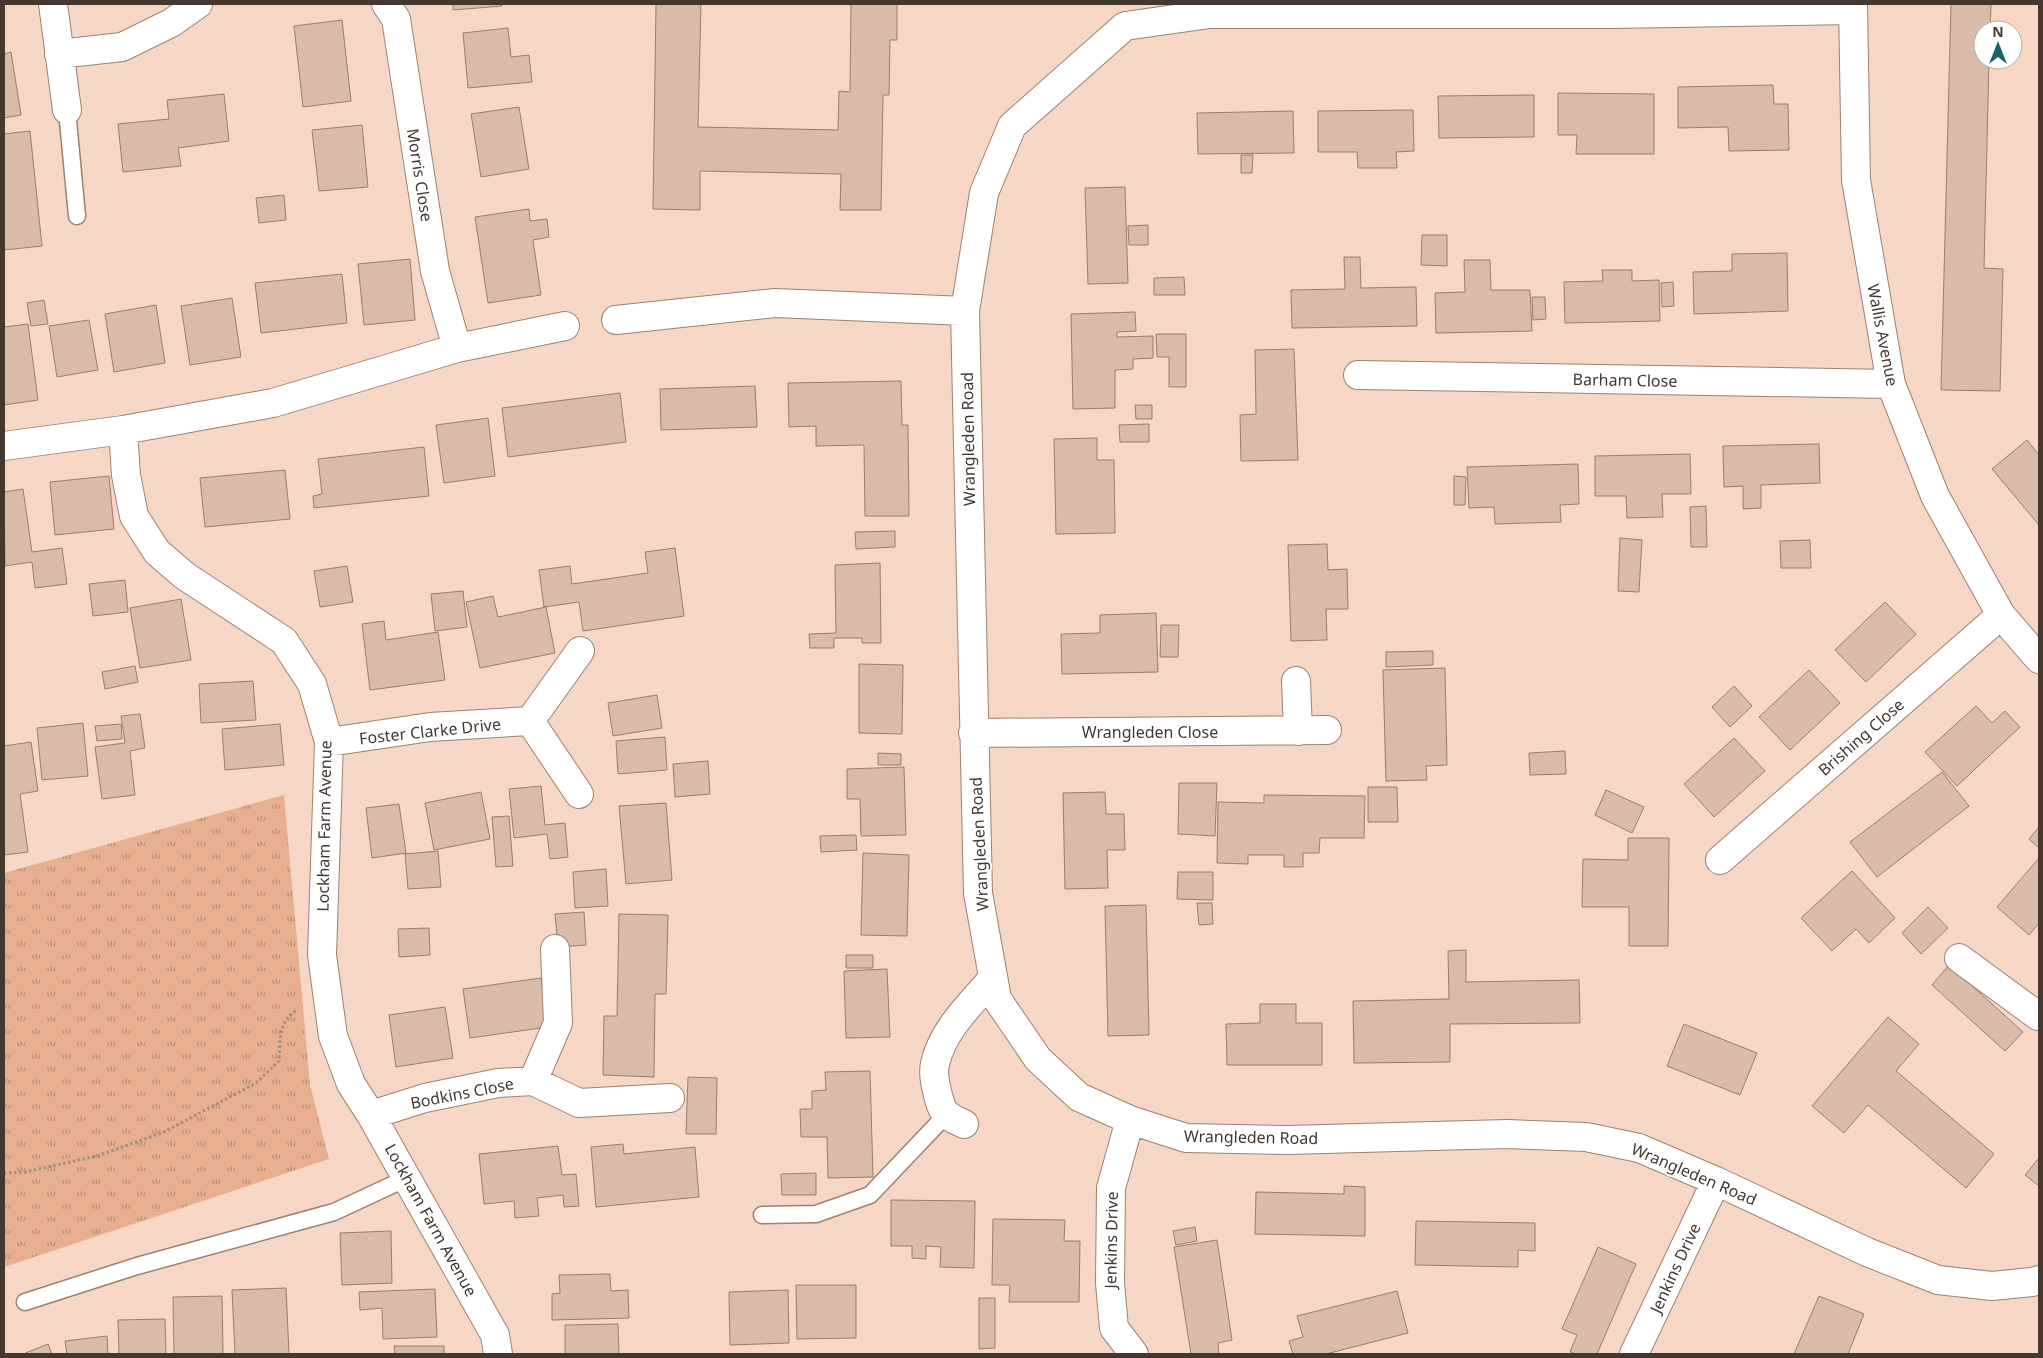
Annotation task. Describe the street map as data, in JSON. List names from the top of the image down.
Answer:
{
  "streets": {
    "street": [
      "Morris Close",
      "Wallis Avenue",
      "Barham Close",
      "Wrangleden Road",
      "Foster Clarke Drive",
      "Wrangleden Close",
      "Brishing Close",
      "Lockham Farm Avenue",
      "Bodkins Close",
      "Jenkins Drive"
    ]
  },
  "crossings": [
    ["Wallis Avenue", "Barham Close"],
    ["Wallis Avenue", "Wrangleden Road"],
    ["Wallis Avenue", "Brishing Close"],
    ["Wrangleden Road", "Wrangleden Close"],
    ["Wrangleden Road", "Jenkins Drive"],
    ["Foster Clarke Drive", "Lockham Farm Avenue"],
    ["Lockham Farm Avenue", "Bodkins Close"]
  ],
  "north": "top"
}
